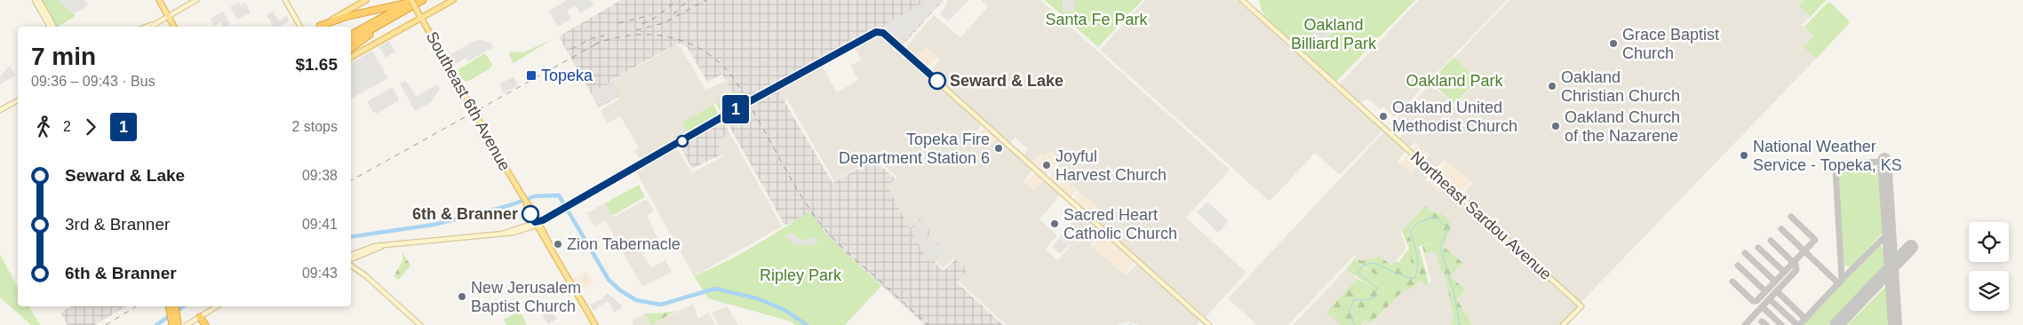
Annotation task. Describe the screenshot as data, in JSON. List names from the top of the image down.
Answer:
{
  "streets": {
    "main road": ["Southeast 6th Avenue", "Northeast Sardou Avenue"]
  },
  "parks": [
    "Santa Fe Park",
    "Oakland Billiard Park",
    "Oakland Park",
    "Ripley Park"
  ],
  "places": {
    "other": [
      "Grace Baptist Church",
      "Seward & Lake",
      "Oakland Christian Church",
      "Oakland United Methodist Church",
      "Oakland Church of the Nazarene",
      "Topeka Fire Department Station 6",
      "National Weather Service - Topeka, KS",
      "Joyful Harvest Church",
      "6th & Branner",
      "Sacred Heart Catholic Church",
      "Zion Tabernacle",
      "New Jerusalem Baptist Church"
    ],
    "transit": ["Topeka"]
  },
  "lines": ["bus line 1"],
  "page": {
    "on_map": "1",
    "heading": ["7 min", "09:36 – 09:43 · Bus", "$1.65"],
    "legs": ["2", "1", "2 stops"],
    "list": [
      {
        "name": "Seward & Lake",
        "value": "09:38"
      },
      {
        "name": "3rd & Branner",
        "value": "09:41"
      },
      {
        "name": "6th & Branner",
        "value": "09:43"
      }
    ]
  }
}
